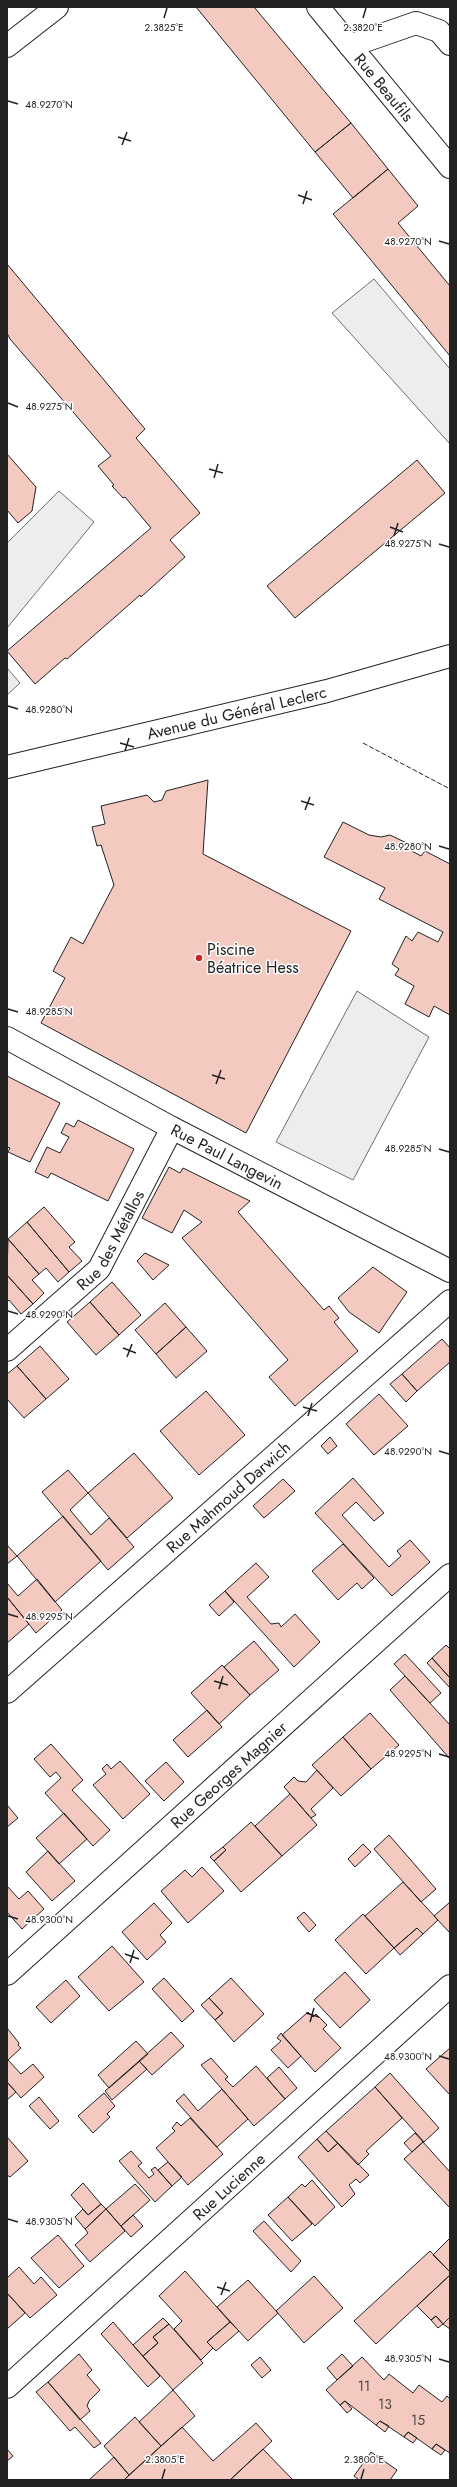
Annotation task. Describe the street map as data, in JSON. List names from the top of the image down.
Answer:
{
  "streets": {
    "street": [
      "Rue Beaufils",
      "Avenue du Général Leclerc",
      "Rue Paul Langevin",
      "Rue des Métallos",
      "Rue Mahmoud Darwich",
      "Rue Georges Magnier",
      "Rue Lucienne"
    ]
  },
  "crossings": [
    ["Rue Paul Langevin", "Rue des Métallos"]
  ],
  "places": ["Piscine Béatrice Hess"],
  "house_numbers": ["11", "13", "15"],
  "coordinates": [
    "2.3825°E",
    "2.3820°E",
    "48.9270°N",
    "48.9275°N",
    "48.9280°N",
    "48.9285°N",
    "48.9290°N",
    "48.9295°N",
    "48.9300°N",
    "48.9305°N",
    "2.3805°E",
    "2.3800°E"
  ]
}
